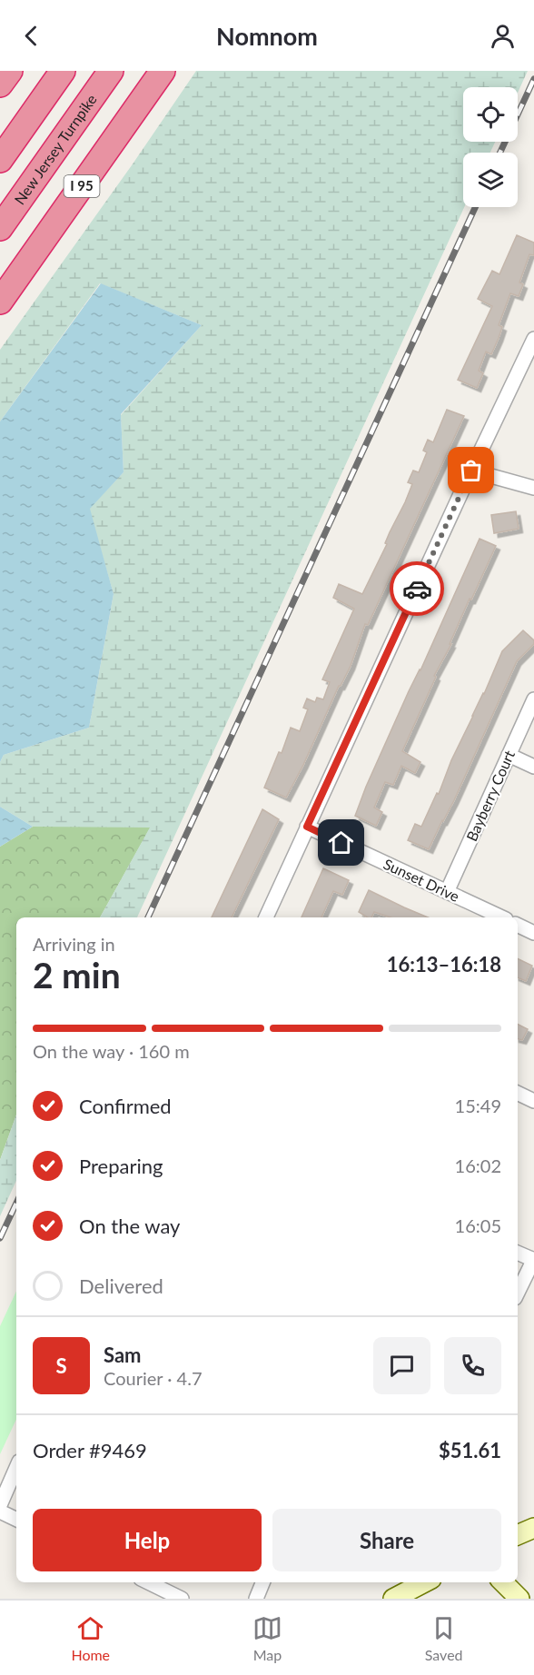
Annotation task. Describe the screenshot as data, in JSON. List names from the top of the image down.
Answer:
{
  "streets": {
    "highway": ["New Jersey Turnpike", "I 95"],
    "street": ["Bayberry Court", "Sunset Drive"]
  },
  "crossings": [
    ["Bayberry Court", "Sunset Drive"]
  ],
  "page": {
    "header": "Nomnom",
    "heading": ["2 min", "Arriving in", "16:13–16:18"],
    "panel": [
      "Sam",
      "Courier · 4.7",
      "Order #9469",
      "$51.61"
    ],
    "bar": "On the way · 160 m",
    "list": [
      ["Confirmed", "15:49"],
      ["Preparing", "16:02"],
      ["On the way", "16:05"],
      "Delivered"
    ],
    "round": "S",
    "buttons": ["Help", "Share"],
    "tabs": ["Home", "Map", "Saved"]
  }
}
